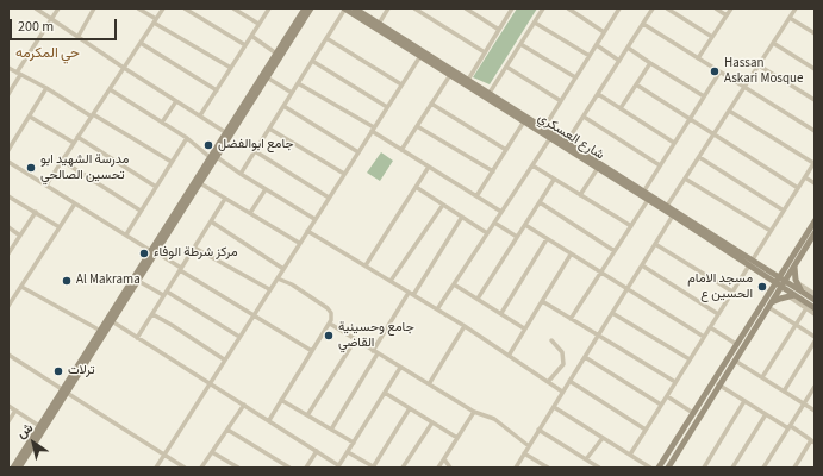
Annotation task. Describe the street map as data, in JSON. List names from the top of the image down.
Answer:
{
  "streets": {
    "main road": ["شارع العسكري"]
  },
  "districts": ["حي المكرمه"],
  "places": [
    "Hassan Askari Mosque",
    "جامع ابوالفضل",
    "مدرسة الشهيد ابو تحسين الصالحي",
    "مركز شرطة الوفاء",
    "Al Makrama",
    "مسجد الامام الحسين ع",
    "جامع وحسينية القاضي",
    "ترلات"
  ],
  "scale_bar": "200 m",
  "north": "top left"
}
